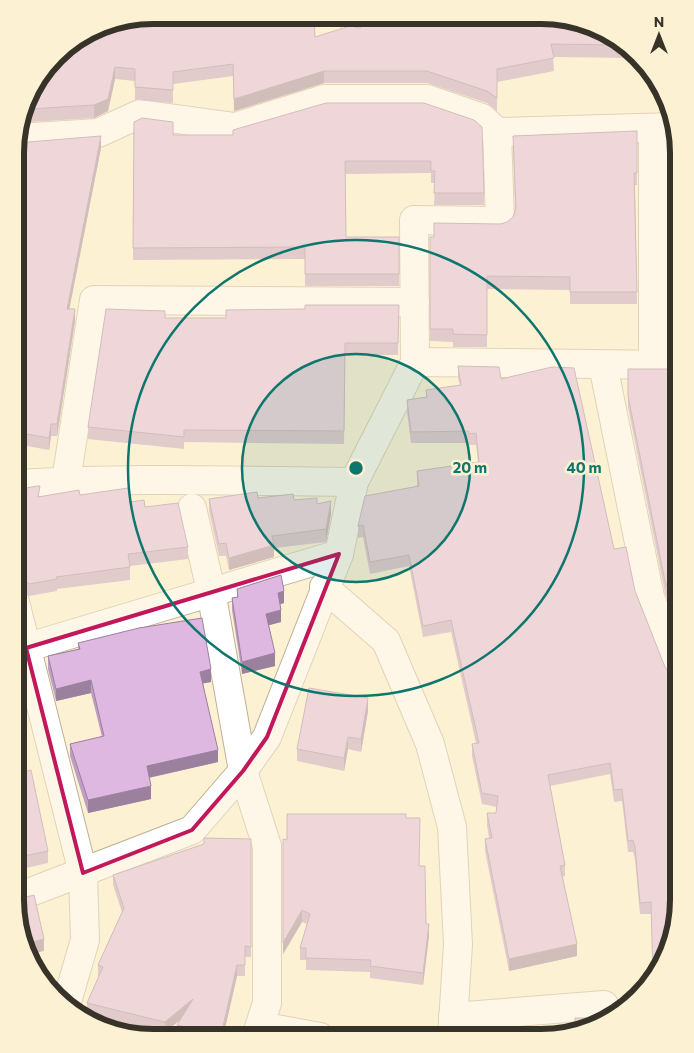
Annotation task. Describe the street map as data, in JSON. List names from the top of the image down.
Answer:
{
  "north": "top",
  "rings": ["20 m", "40 m"]
}
